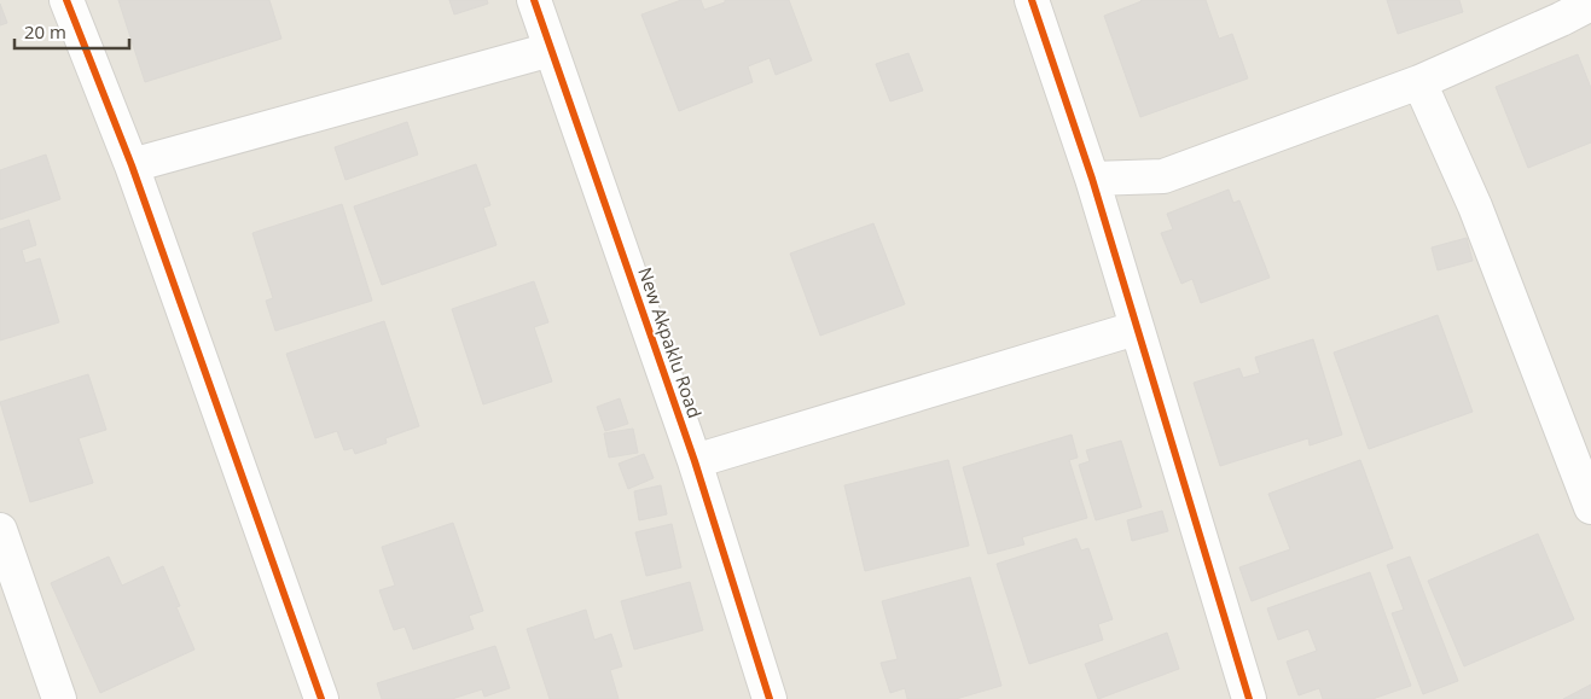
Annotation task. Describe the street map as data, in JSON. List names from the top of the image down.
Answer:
{
  "streets": {
    "street": ["New Akpaklu Road"]
  },
  "scale_bar": "20 m"
}
